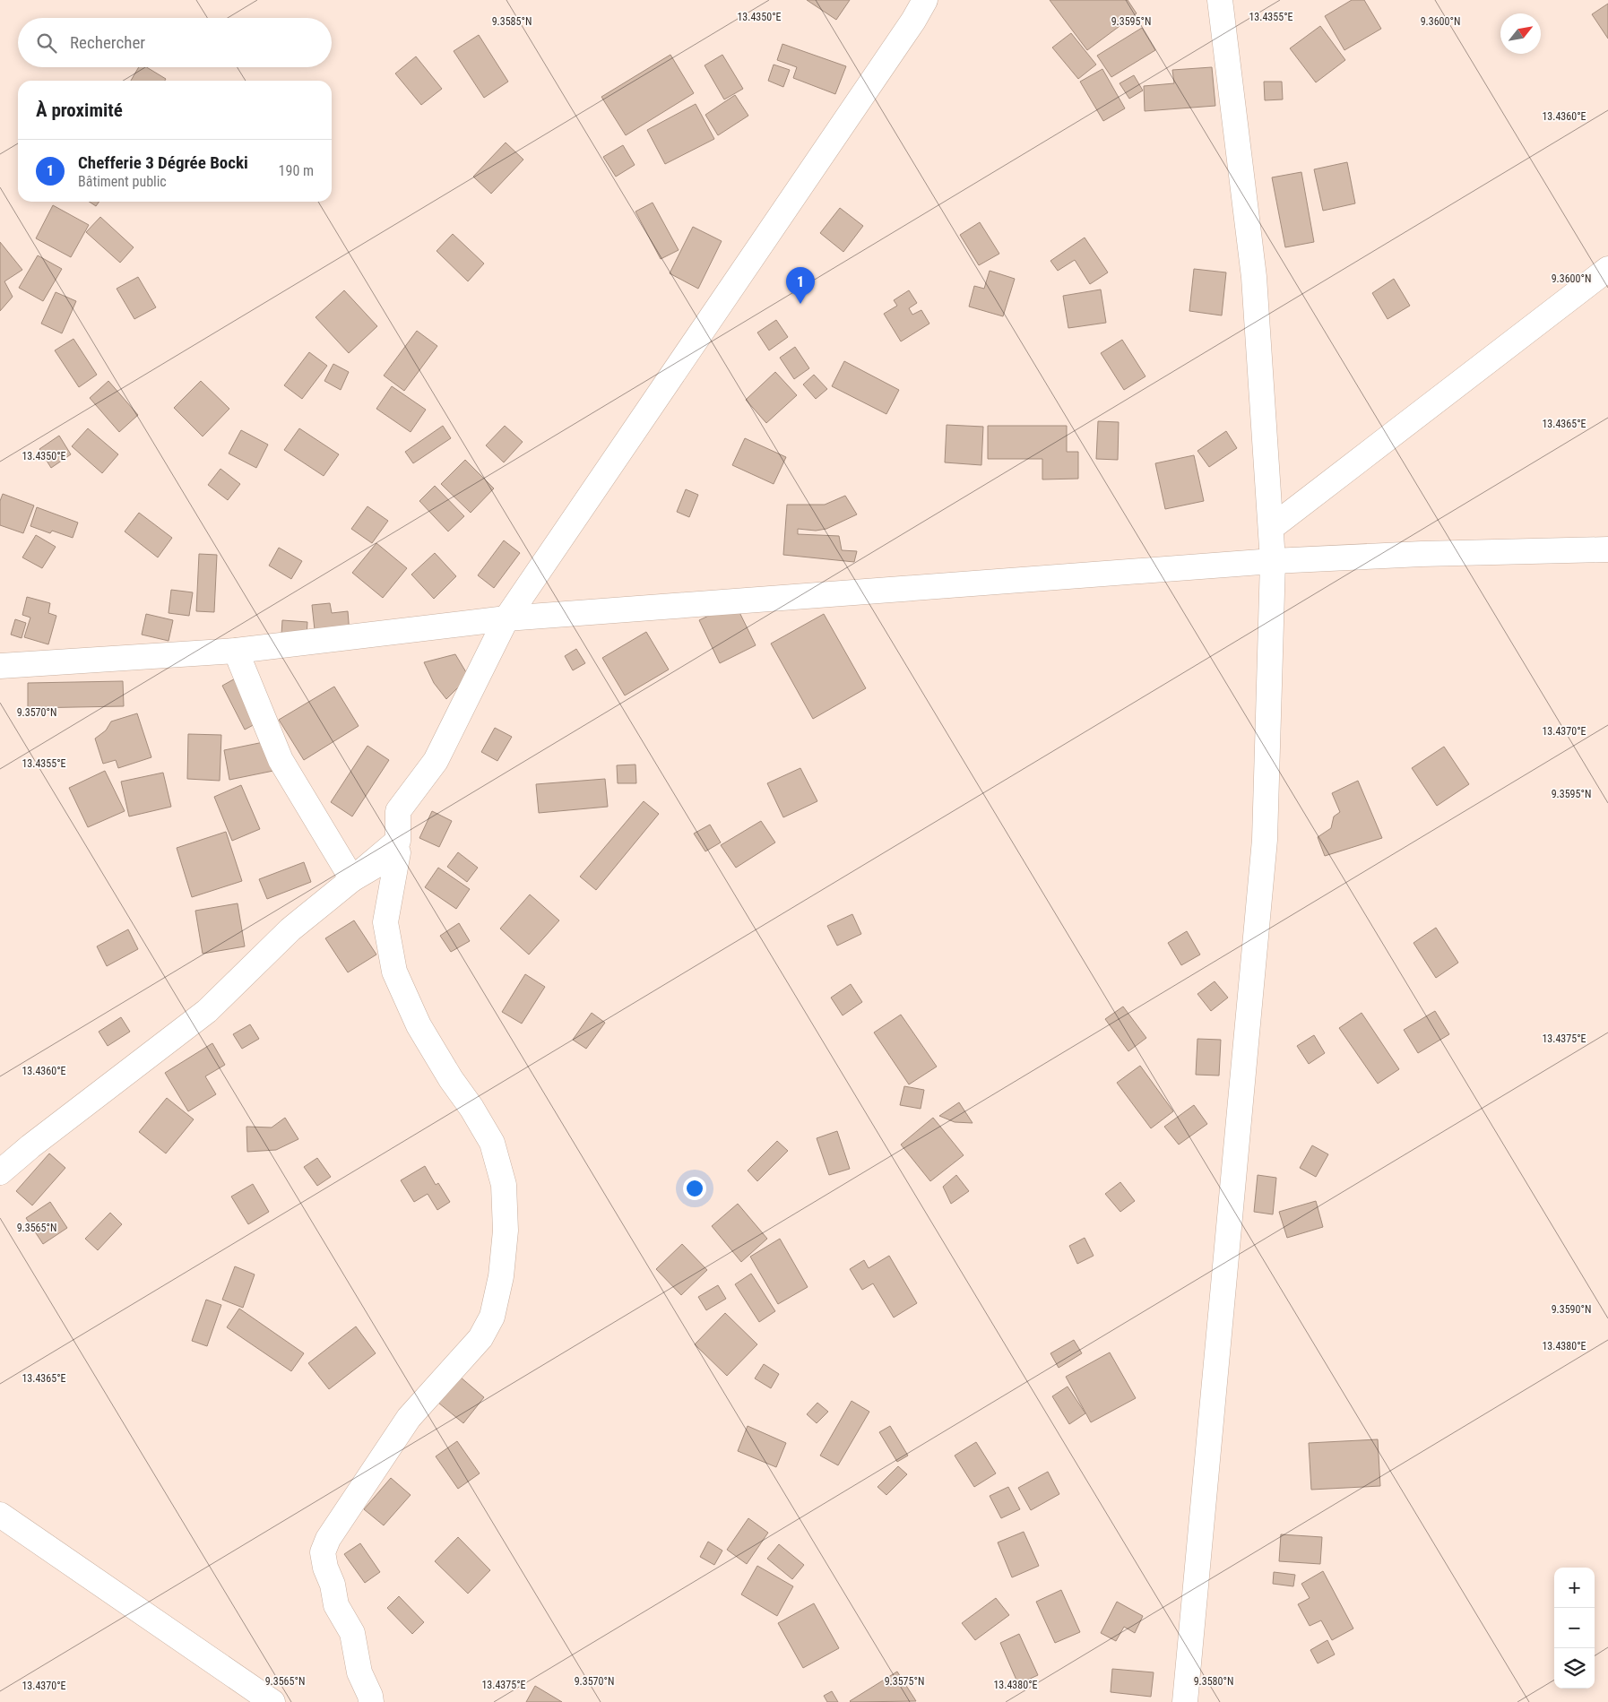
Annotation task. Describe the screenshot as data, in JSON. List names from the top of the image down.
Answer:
{
  "north": "top right",
  "page": {
    "search": "Rechercher",
    "heading": "À proximité",
    "list": [
      {
        "mark": "1",
        "name": "Chefferie 3 Dégrée Bocki",
        "note": "Bâtiment public",
        "value": "190 m"
      }
    ],
    "pins": "1",
    "map_buttons": ["+", "−"]
  },
  "coordinates": [
    "13.4350°E",
    "13.4355°E",
    "9.3595°N",
    "9.3585°N",
    "9.3600°N",
    "13.4360°E",
    "13.4365°E",
    "9.3570°N",
    "13.4370°E",
    "13.4375°E",
    "9.3565°N",
    "9.3590°N",
    "13.4380°E",
    "9.3575°N",
    "9.3580°N"
  ]
}
